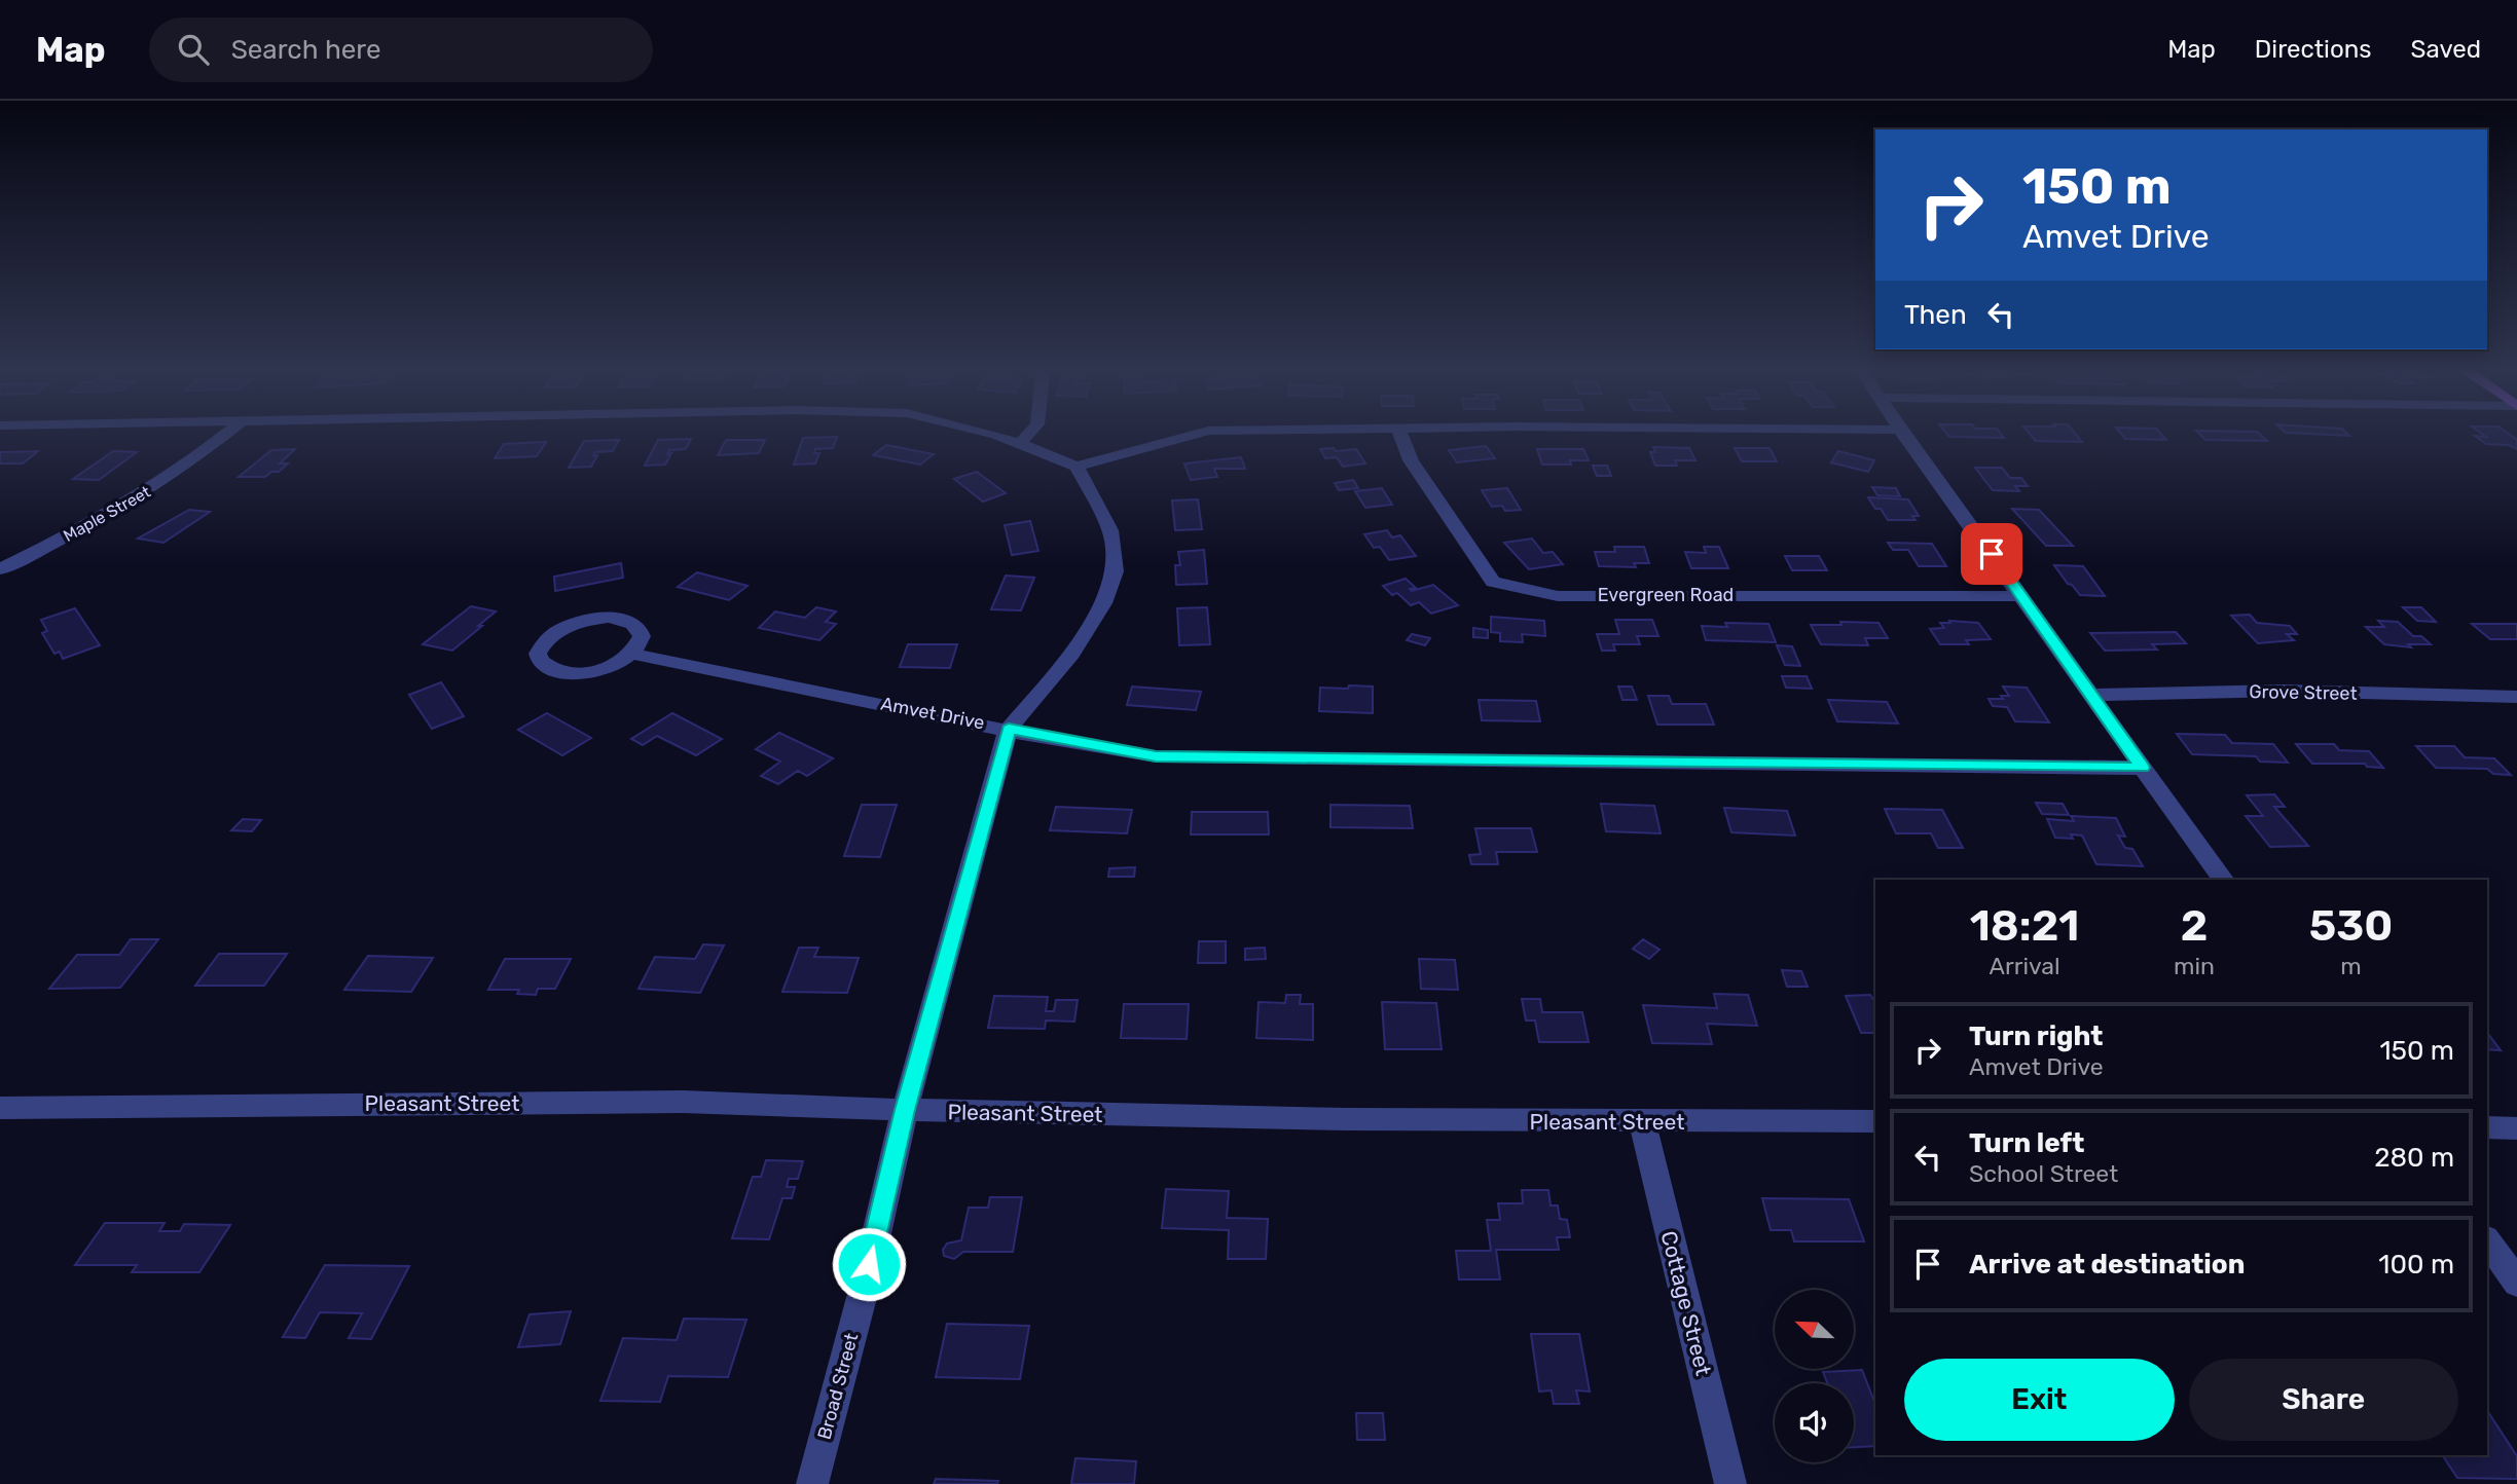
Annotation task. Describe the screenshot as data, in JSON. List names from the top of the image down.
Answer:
{
  "streets": {
    "street": [
      "Maple Street",
      "Evergreen Road",
      "Grove Street",
      "Amvet Drive",
      "Pleasant Street",
      "Cottage Street",
      "Broad Street"
    ]
  },
  "crossings": [
    ["Amvet Drive", "Broad Street"],
    ["Pleasant Street", "Cottage Street"],
    ["Pleasant Street", "Broad Street"]
  ],
  "north": "top left",
  "page": {
    "header": "Map",
    "search": "Search here",
    "nav": ["Map", "Directions", "Saved"],
    "turn": ["150 m", "Amvet Drive"],
    "then": "Then",
    "eta": [
      "18:21",
      "Arrival",
      "2",
      "min",
      "530",
      "m"
    ],
    "list": [
      {
        "name": "Turn right",
        "note": "Amvet Drive",
        "value": "150 m"
      },
      {
        "name": "Turn left",
        "note": "School Street",
        "value": "280 m"
      },
      {
        "name": "Arrive at destination",
        "value": "100 m"
      }
    ],
    "buttons": ["Exit", "Share"]
  }
}
